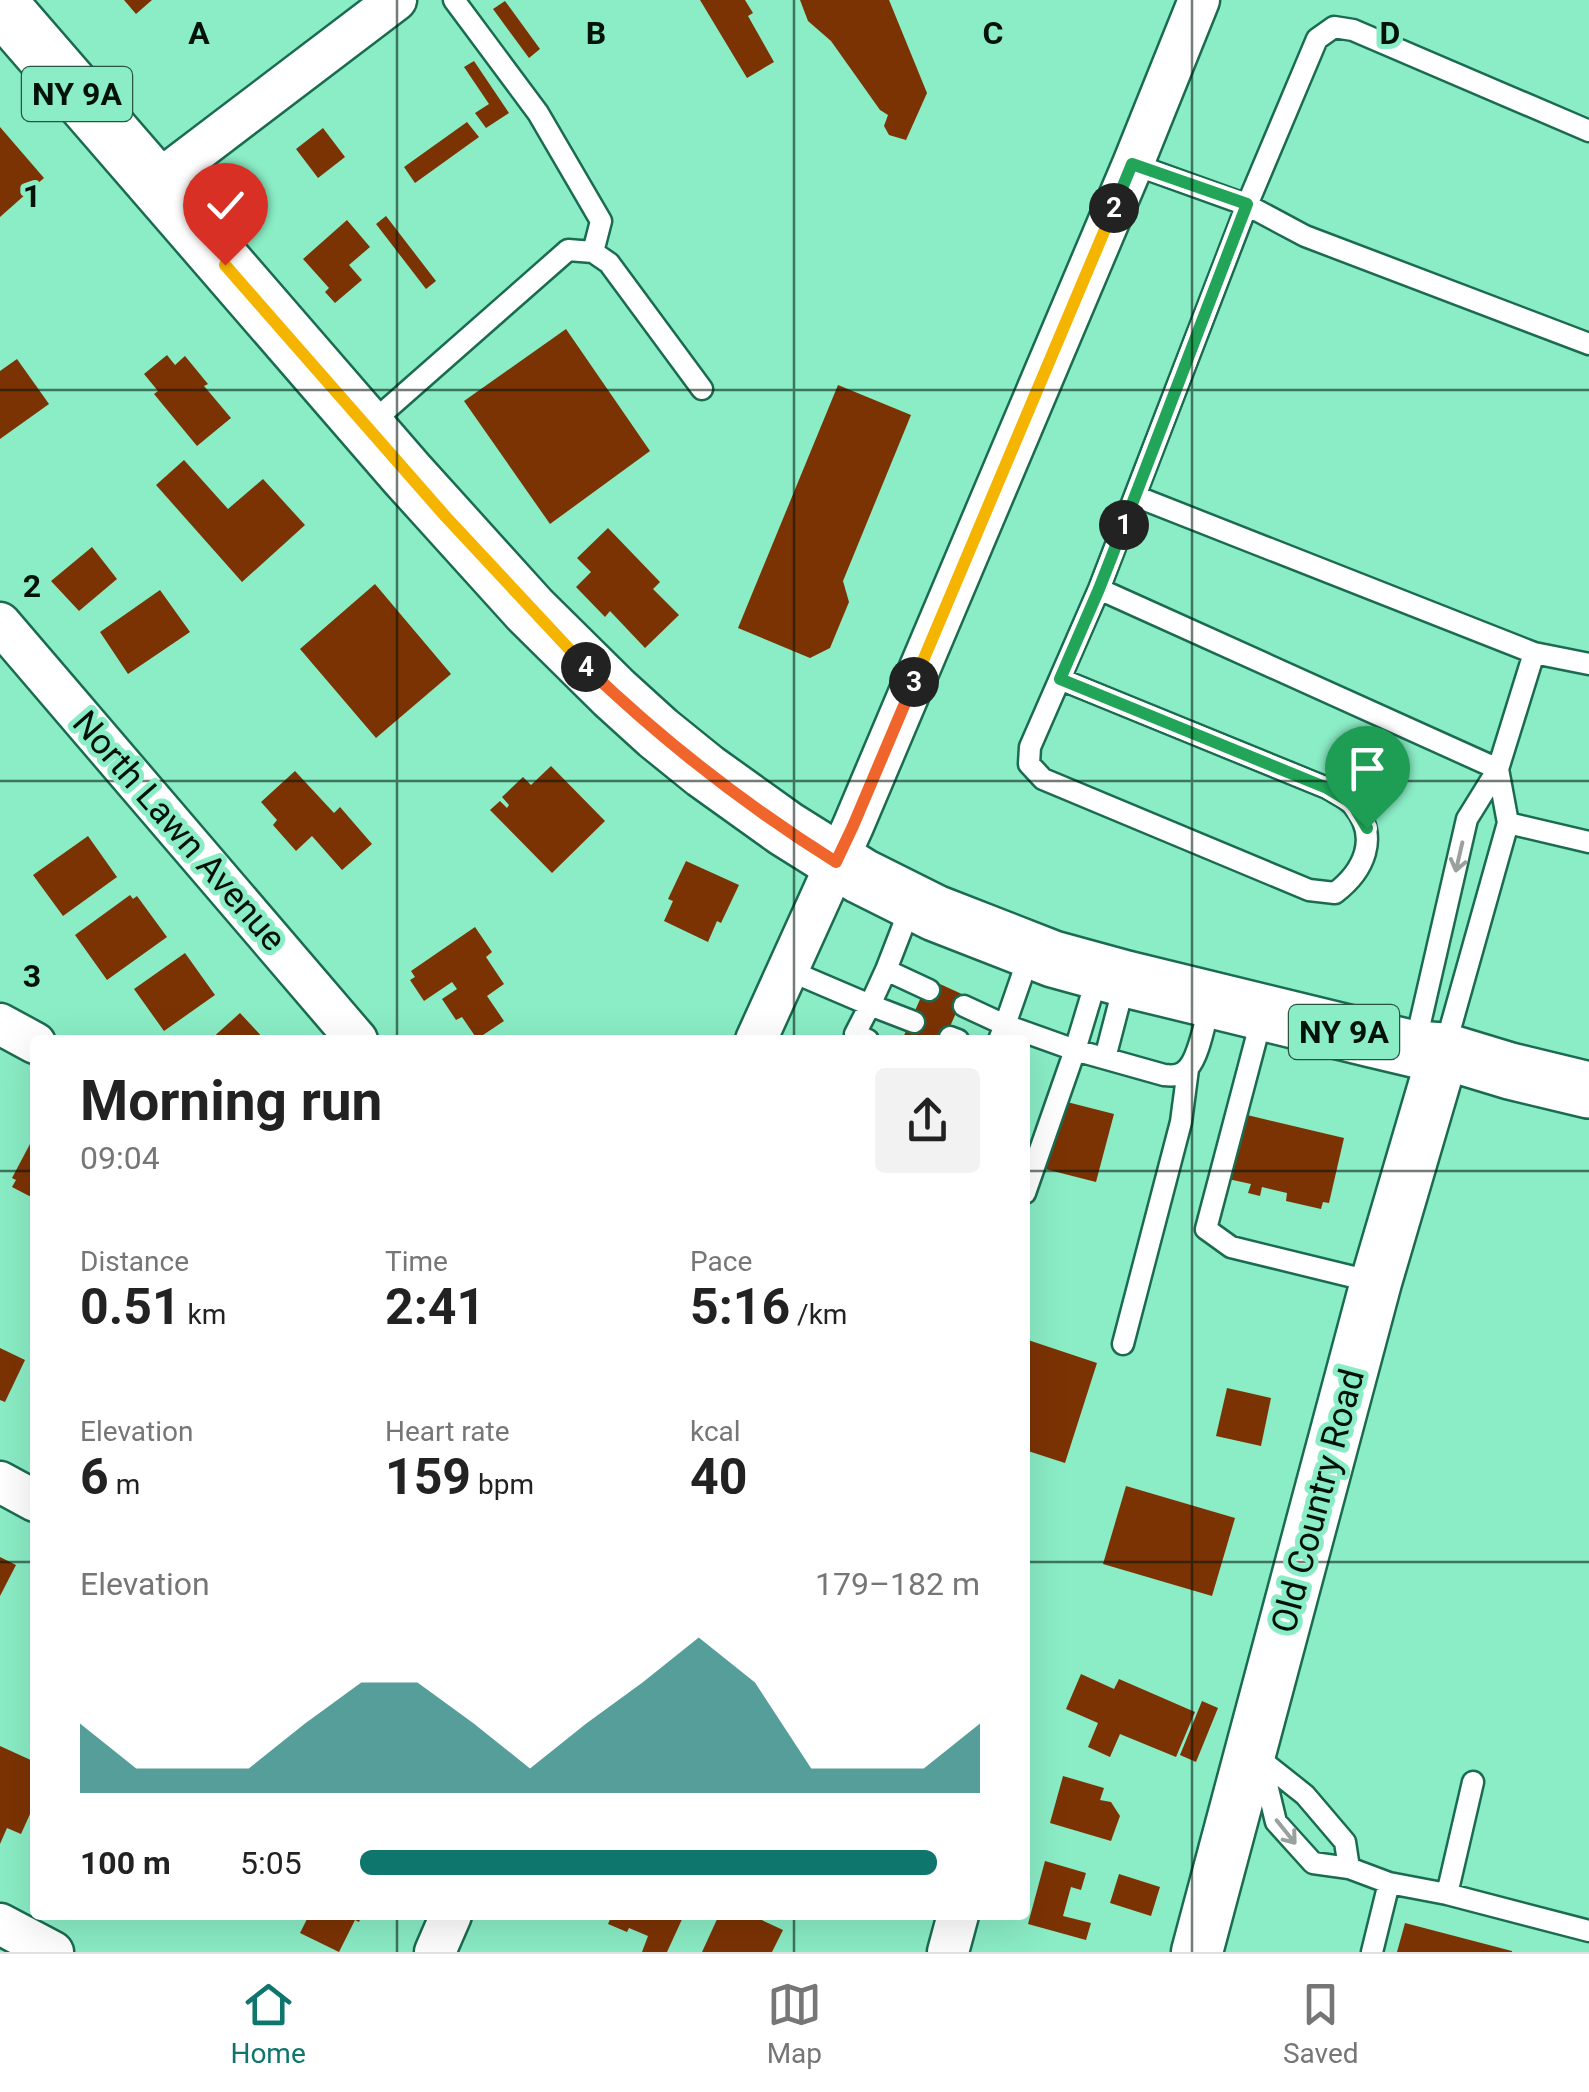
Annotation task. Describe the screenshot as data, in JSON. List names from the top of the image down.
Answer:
{
  "streets": {
    "main road": ["NY 9A"],
    "street": ["North Lawn Avenue", "Old Country Road"]
  },
  "crossings": [
    ["NY 9A", "Old Country Road"]
  ],
  "page": {
    "pins": [
      "2",
      "1",
      "4",
      "3"
    ],
    "heading": ["Morning run", "09:04"],
    "stats": [
      ["Distance", "0.51 km"],
      ["Time", "2:41"],
      ["Pace", "5:16 /km"],
      ["Elevation", "6 m"],
      ["Heart rate", "159 bpm"],
      ["kcal", "40"]
    ],
    "chart": ["Elevation", "179–182 m"],
    "list": [
      {
        "name": "100 m",
        "note": "5:05"
      }
    ],
    "tabs": ["Home", "Map", "Saved"]
  },
  "grid": {
    "columns": [
      "A",
      "B",
      "C",
      "D"
    ],
    "rows": ["1", "2", "3"]
  }
}
